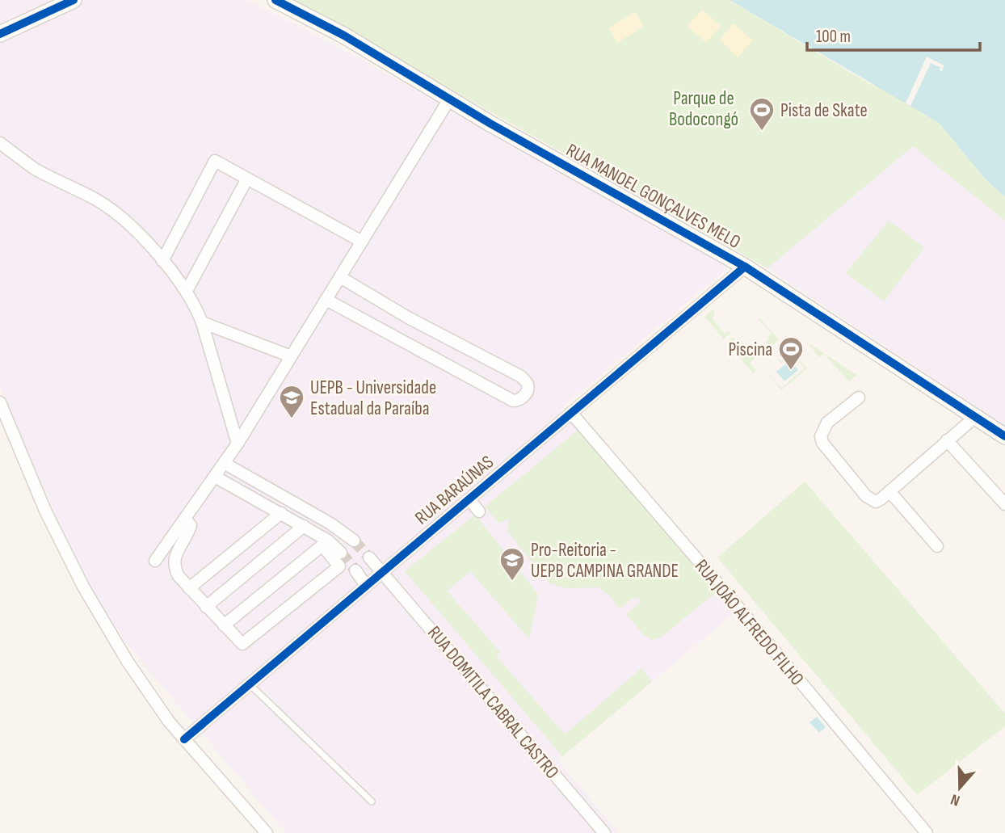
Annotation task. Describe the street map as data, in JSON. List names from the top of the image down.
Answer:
{
  "streets": {
    "street": [
      "RUA MANOEL GONÇALVES MELO",
      "RUA BARAÚNAS",
      "RUA JOÃO ALFREDO FILHO",
      "RUA DOMITILA CABRAL CASTRO"
    ]
  },
  "crossings": [
    ["RUA MANOEL GONÇALVES MELO", "RUA BARAÚNAS"],
    ["RUA BARAÚNAS", "RUA JOÃO ALFREDO FILHO"],
    ["RUA BARAÚNAS", "RUA DOMITILA CABRAL CASTRO"]
  ],
  "parks": ["Parque de Bodocongó"],
  "places": {
    "sports": ["Pista de Skate", "Piscina"],
    "school or university": ["UEPB - Universidade Estadual da Paraíba", "Pro-Reitoria - UEPB CAMPINA GRANDE"]
  },
  "scale_bar": "100 m",
  "north": "bottom"
}
